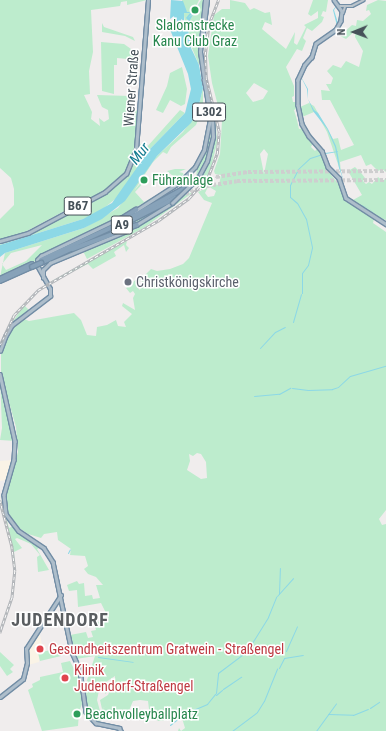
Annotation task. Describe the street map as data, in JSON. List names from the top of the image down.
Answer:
{
  "streets": {
    "highway": ["A9"],
    "main road": ["Wiener Straße", "L302", "B67"]
  },
  "crossings": [
    ["L302", "A9"]
  ],
  "districts": ["JUDENDORF"],
  "water": ["Mur"],
  "places": [
    "Slalomstrecke Kanu Club Graz",
    "Führanlage",
    "Christkönigskirche",
    "Gesundheitszentrum Gratwein - Straßengel",
    "Klinik Judendorf-Straßengel",
    "Beachvolleyballplatz"
  ],
  "north": "left"
}
